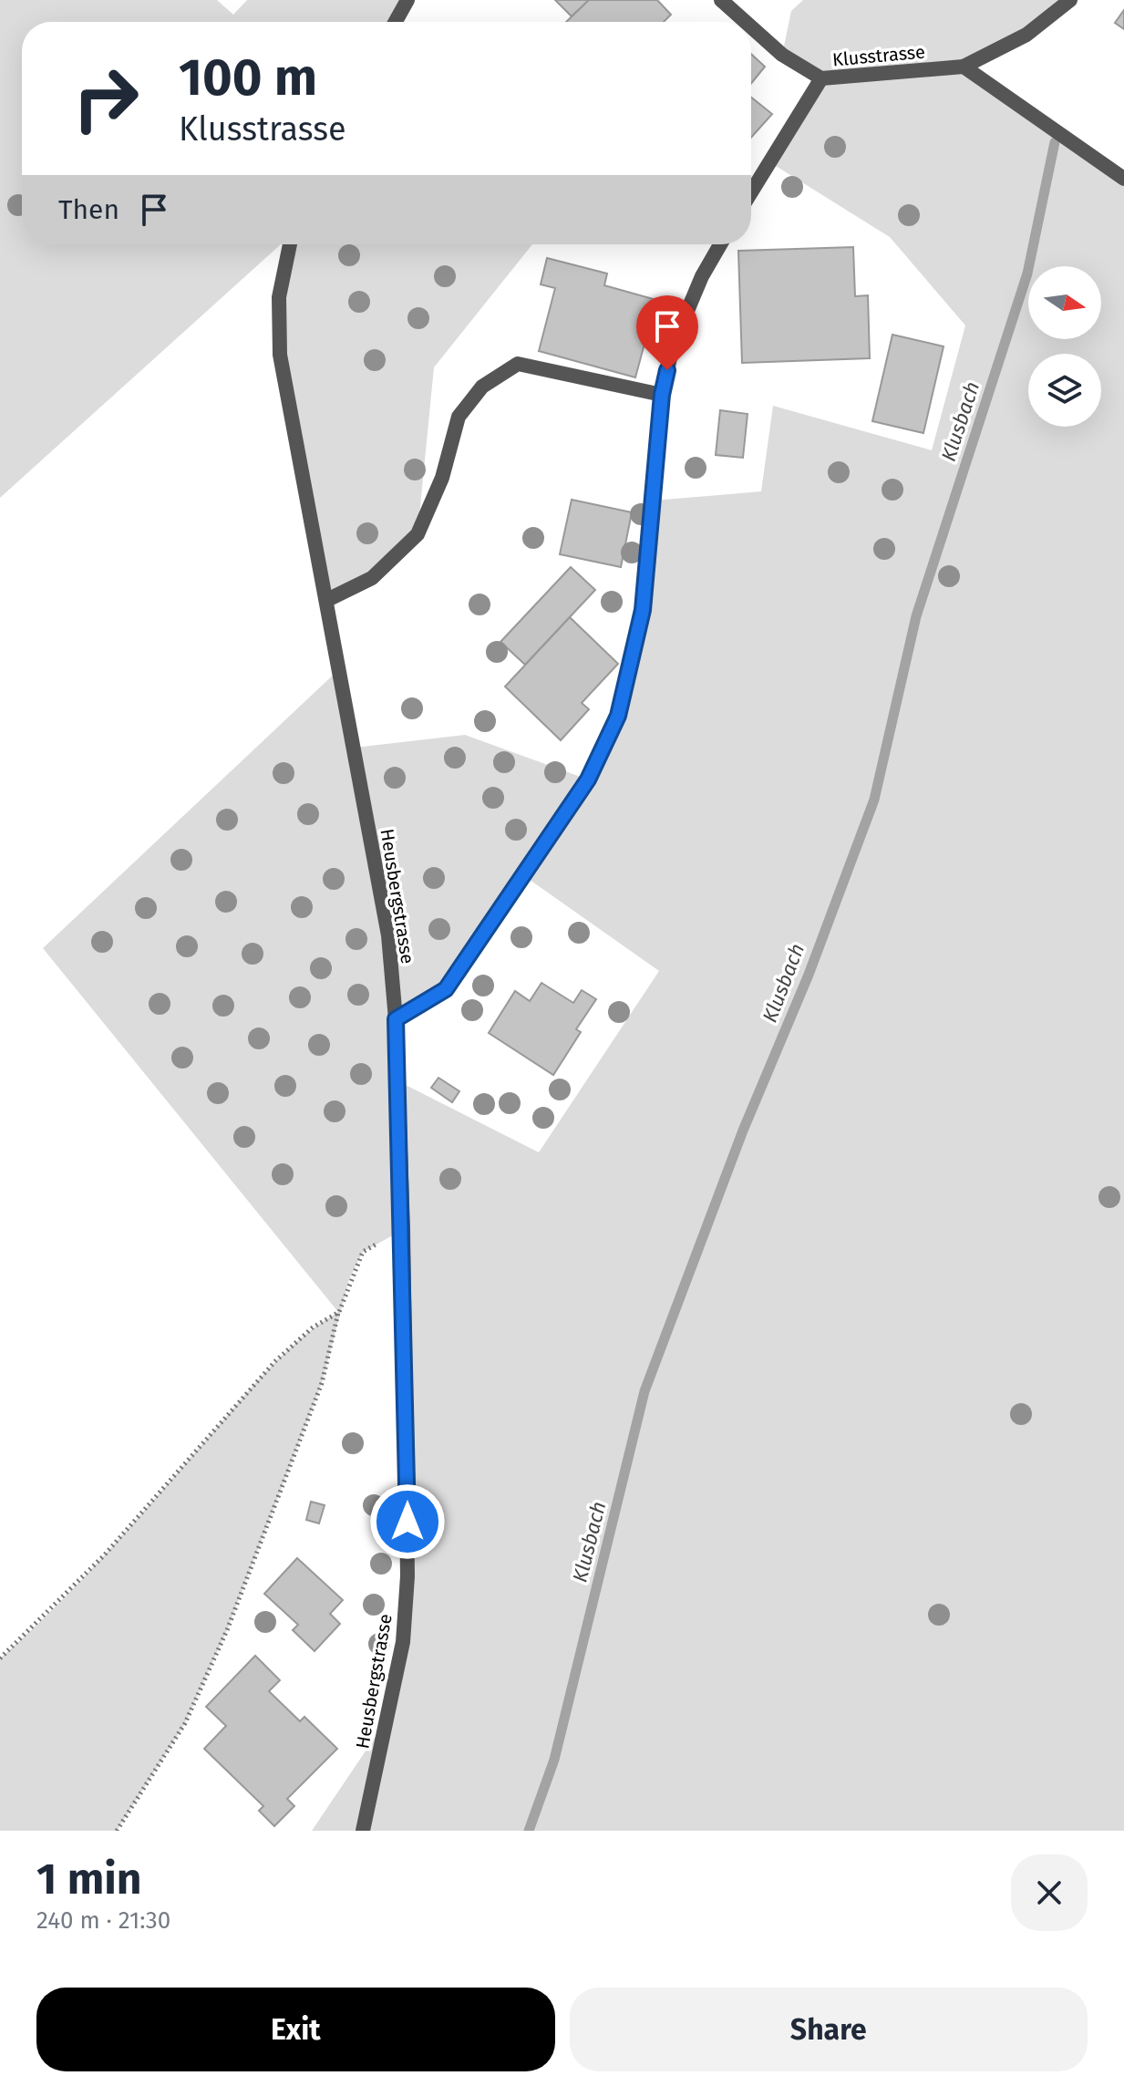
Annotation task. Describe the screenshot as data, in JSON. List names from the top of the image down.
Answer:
{
  "streets": {
    "street": ["Klusstrasse", "Heusbergstrasse"]
  },
  "water": ["Klusbach"],
  "north": "right",
  "page": {
    "turn": ["100 m", "Klusstrasse"],
    "then": "Then",
    "heading": ["1 min", "240 m · 21:30"],
    "buttons": ["Exit", "Share"]
  }
}
